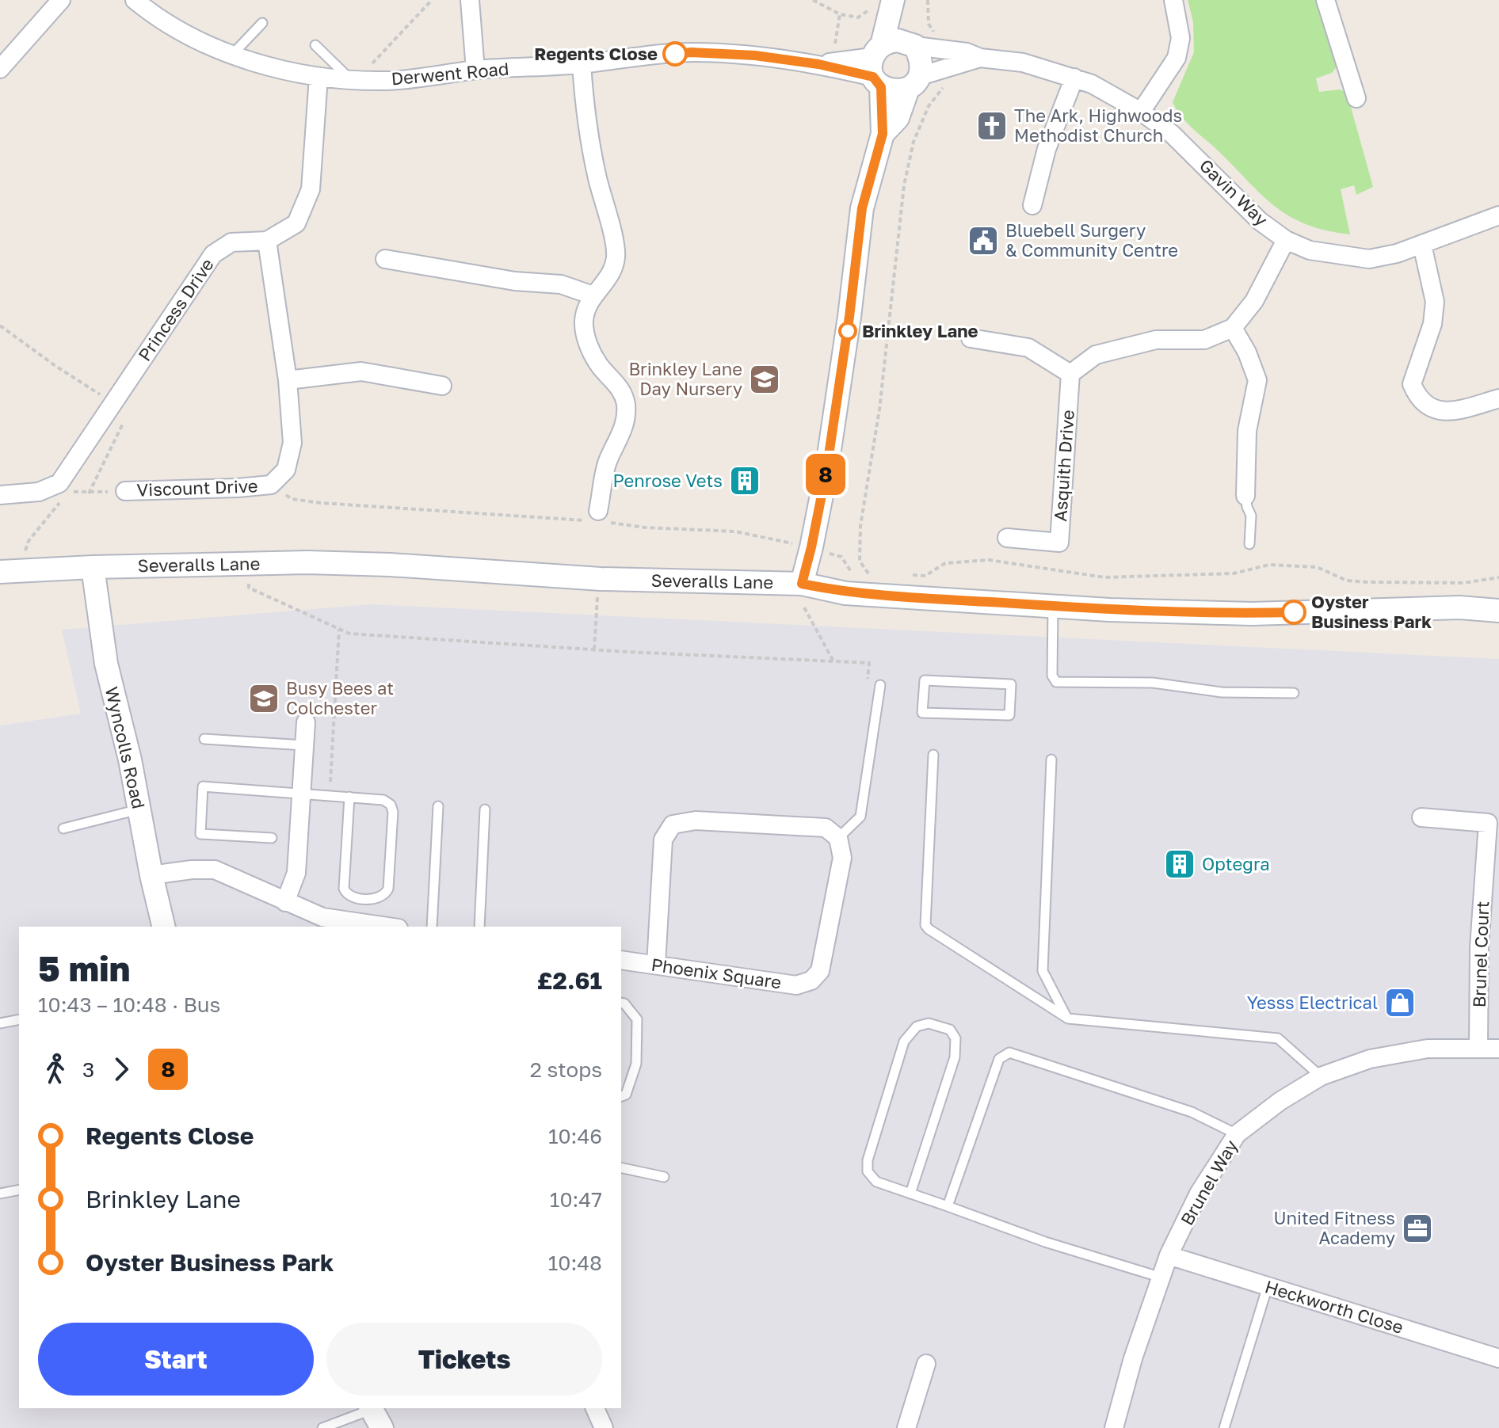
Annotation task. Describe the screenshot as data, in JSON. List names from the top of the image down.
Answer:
{
  "streets": {
    "street": [
      "Derwent Road",
      "Gavin Way",
      "Princess Drive",
      "Asquith Drive",
      "Viscount Drive",
      "Severalls Lane",
      "Wyncolls Road",
      "Brunel Court",
      "Phoenix Square",
      "Brunel Way",
      "Heckworth Close"
    ]
  },
  "crossings": [
    ["Derwent Road", "Princess Drive"],
    ["Princess Drive", "Viscount Drive"],
    ["Severalls Lane", "Wyncolls Road"],
    ["Brunel Court", "Brunel Way"],
    ["Brunel Way", "Heckworth Close"]
  ],
  "places": {
    "other": ["Regents Close", "Brinkley Lane", "Oyster Business Park"],
    "church": ["The Ark, Highwoods Methodist Church"],
    "public building": ["Bluebell Surgery & Community Centre"],
    "school or university": ["Brinkley Lane Day Nursery", "Busy Bees at Colchester"],
    "building": ["Penrose Vets", "Optegra"],
    "shop": ["Yesss Electrical"],
    "office": ["United Fitness Academy"]
  },
  "lines": ["bus line 8"],
  "page": {
    "on_map": "8",
    "heading": ["5 min", "10:43 – 10:48 · Bus", "£2.61"],
    "legs": ["3", "8", "2 stops"],
    "list": [
      {
        "name": "Regents Close",
        "value": "10:46"
      },
      {
        "name": "Brinkley Lane",
        "value": "10:47"
      },
      {
        "name": "Oyster Business Park",
        "value": "10:48"
      }
    ],
    "buttons": ["Start", "Tickets"]
  }
}
